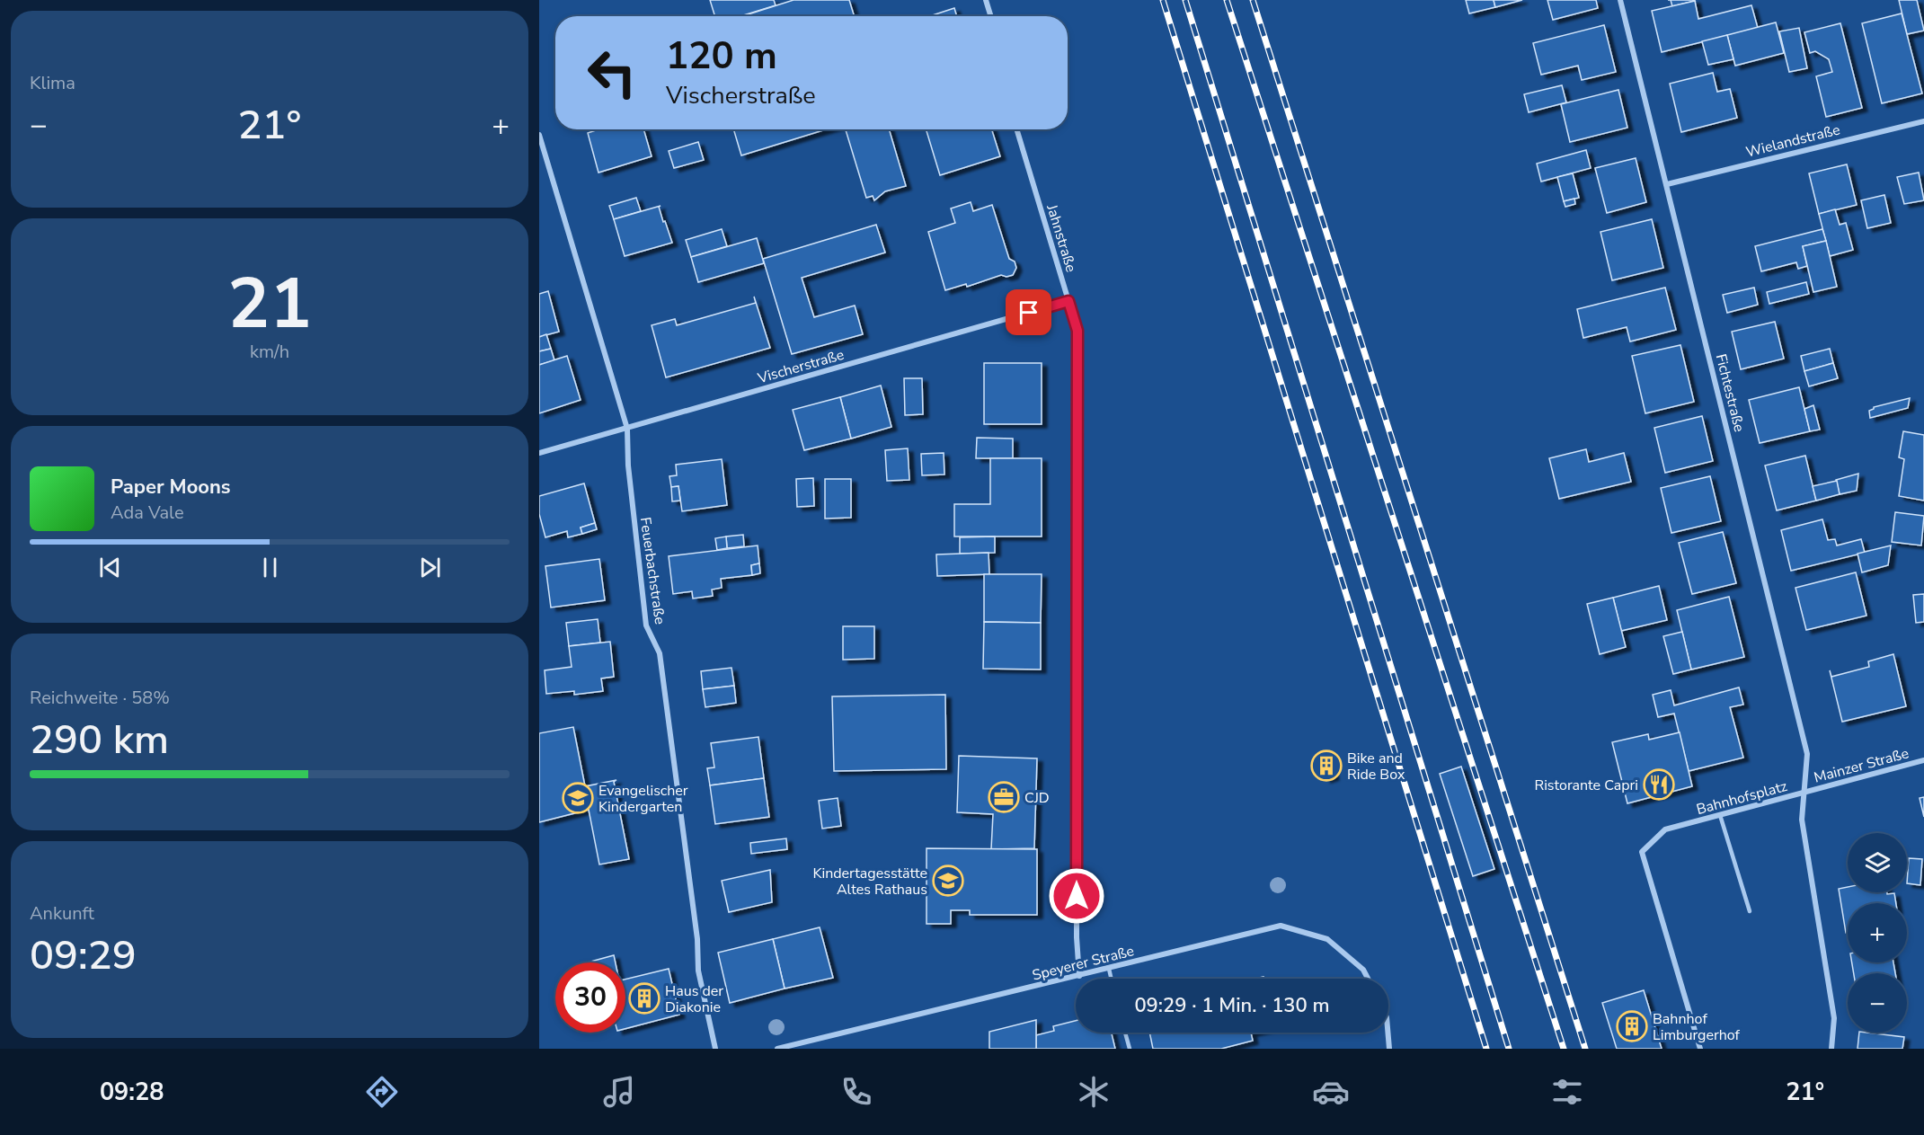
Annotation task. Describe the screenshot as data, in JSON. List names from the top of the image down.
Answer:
{
  "streets": {
    "street": [
      "Wielandstraße",
      "Jahnstraße",
      "Vischerstraße",
      "Fichtestraße",
      "Feuerbachstraße",
      "Mainzer Straße",
      "Bahnhofsplatz",
      "Speyerer Straße"
    ]
  },
  "crossings": [
    ["Wielandstraße", "Fichtestraße"],
    ["Jahnstraße", "Vischerstraße"],
    ["Jahnstraße", "Speyerer Straße"],
    ["Vischerstraße", "Feuerbachstraße"],
    ["Fichtestraße", "Mainzer Straße"],
    ["Fichtestraße", "Bahnhofsplatz"],
    ["Mainzer Straße", "Bahnhofsplatz"]
  ],
  "places": {
    "building": ["Bike and Ride Box", "Haus der Diakonie", "Bahnhof Limburgerhof"],
    "restaurant": ["Ristorante Capri"],
    "office": ["CJD"],
    "school or university": ["Evangelischer Kindergarten", "Kindertagesstätte Altes Rathaus"]
  },
  "page": {
    "tile": [
      "Klima",
      ["21", "km/h"],
      ["Reichweite · 58%", "290 km"],
      ["Ankunft", "09:29"]
    ],
    "turn": ["120 m", "Vischerstraße"],
    "heat": ["−", "21°", "+"],
    "song": ["Paper Moons", "Ada Vale"],
    "map_buttons": ["+", "−"],
    "limit": "30",
    "trip": "09:29 · 1 Min. · 130 m",
    "tabs": ["09:28", "21°"]
  }
}
